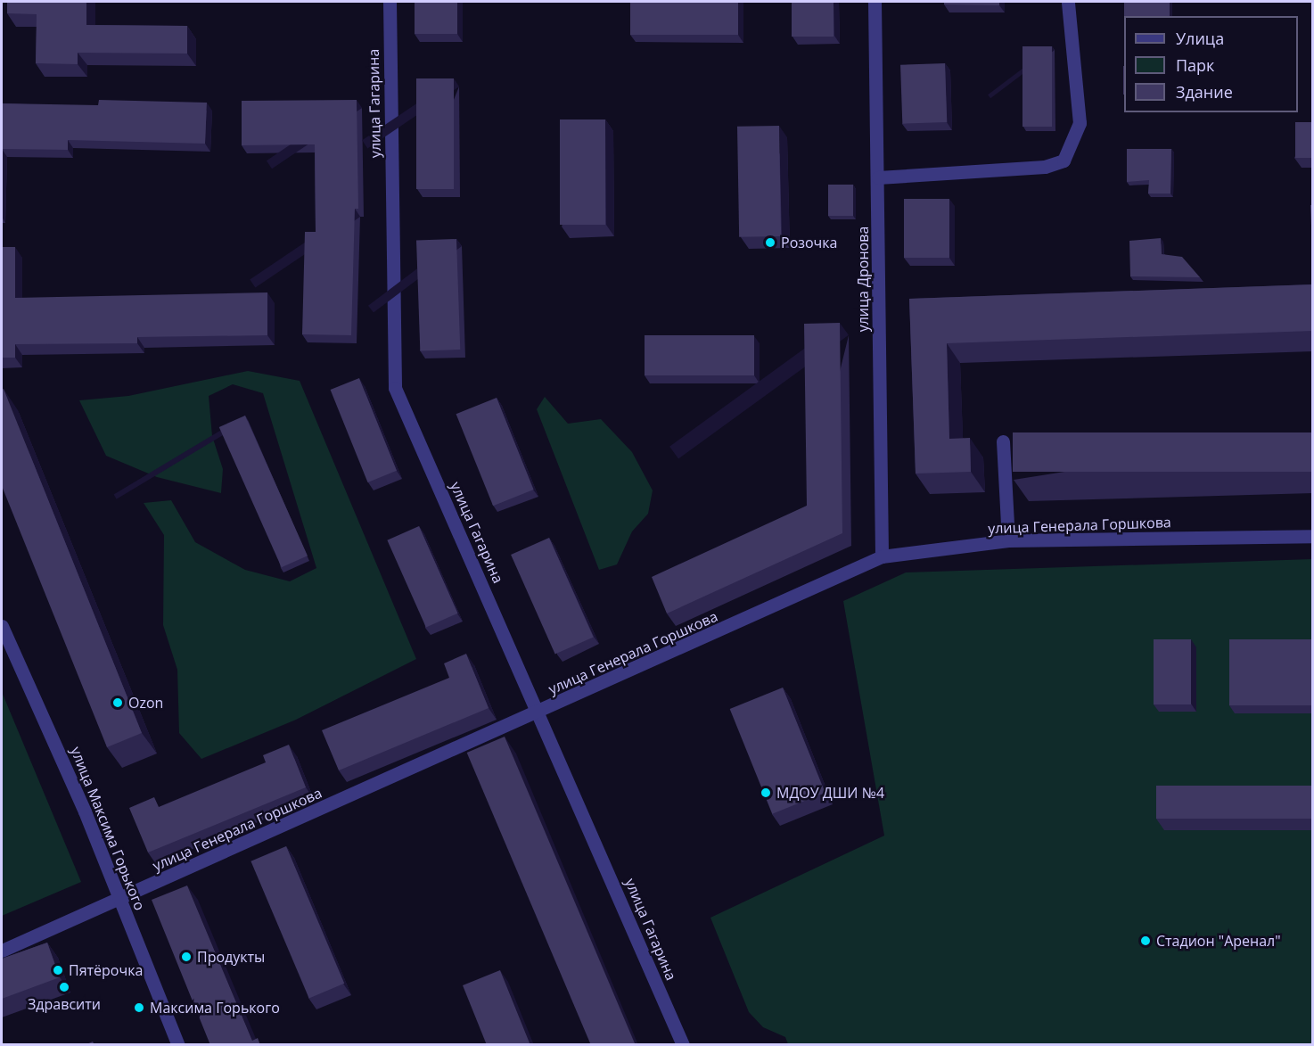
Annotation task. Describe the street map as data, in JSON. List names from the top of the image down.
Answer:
{
  "streets": {
    "street": [
      "улица Гагарина",
      "улица Дронова",
      "улица Генерала Горшкова",
      "улица Максима Горького"
    ]
  },
  "crossings": [
    ["улица Гагарина", "улица Генерала Горшкова"],
    ["улица Дронова", "улица Генерала Горшкова"],
    ["улица Генерала Горшкова", "улица Максима Горького"]
  ],
  "places": [
    "Розочка",
    "Ozon",
    "МДОУ ДШИ №4",
    "Стадион \"Аренал\"",
    "Продукты",
    "Пятёрочка",
    "Здравсити",
    "Максима Горького"
  ],
  "legend": ["Улица", "Парк", "Здание"]
}
